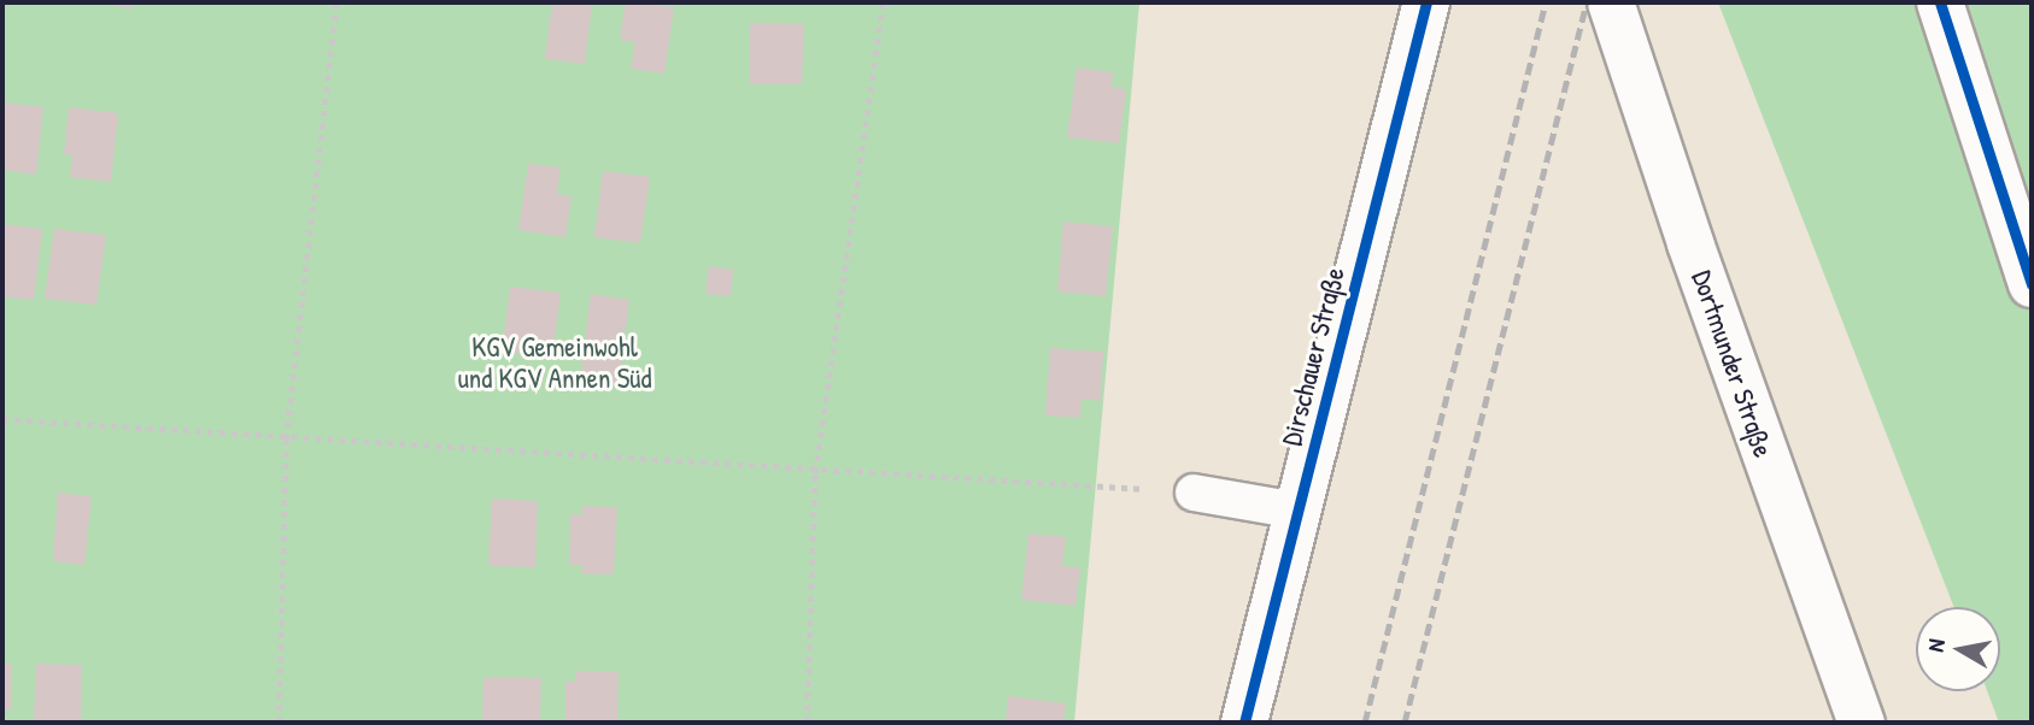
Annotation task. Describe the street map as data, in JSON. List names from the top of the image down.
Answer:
{
  "streets": {
    "street": ["Dirschauer Straße", "Dortmunder Straße"]
  },
  "parks": ["KGV Gemeinwohl und KGV Annen Süd"],
  "north": "left"
}
